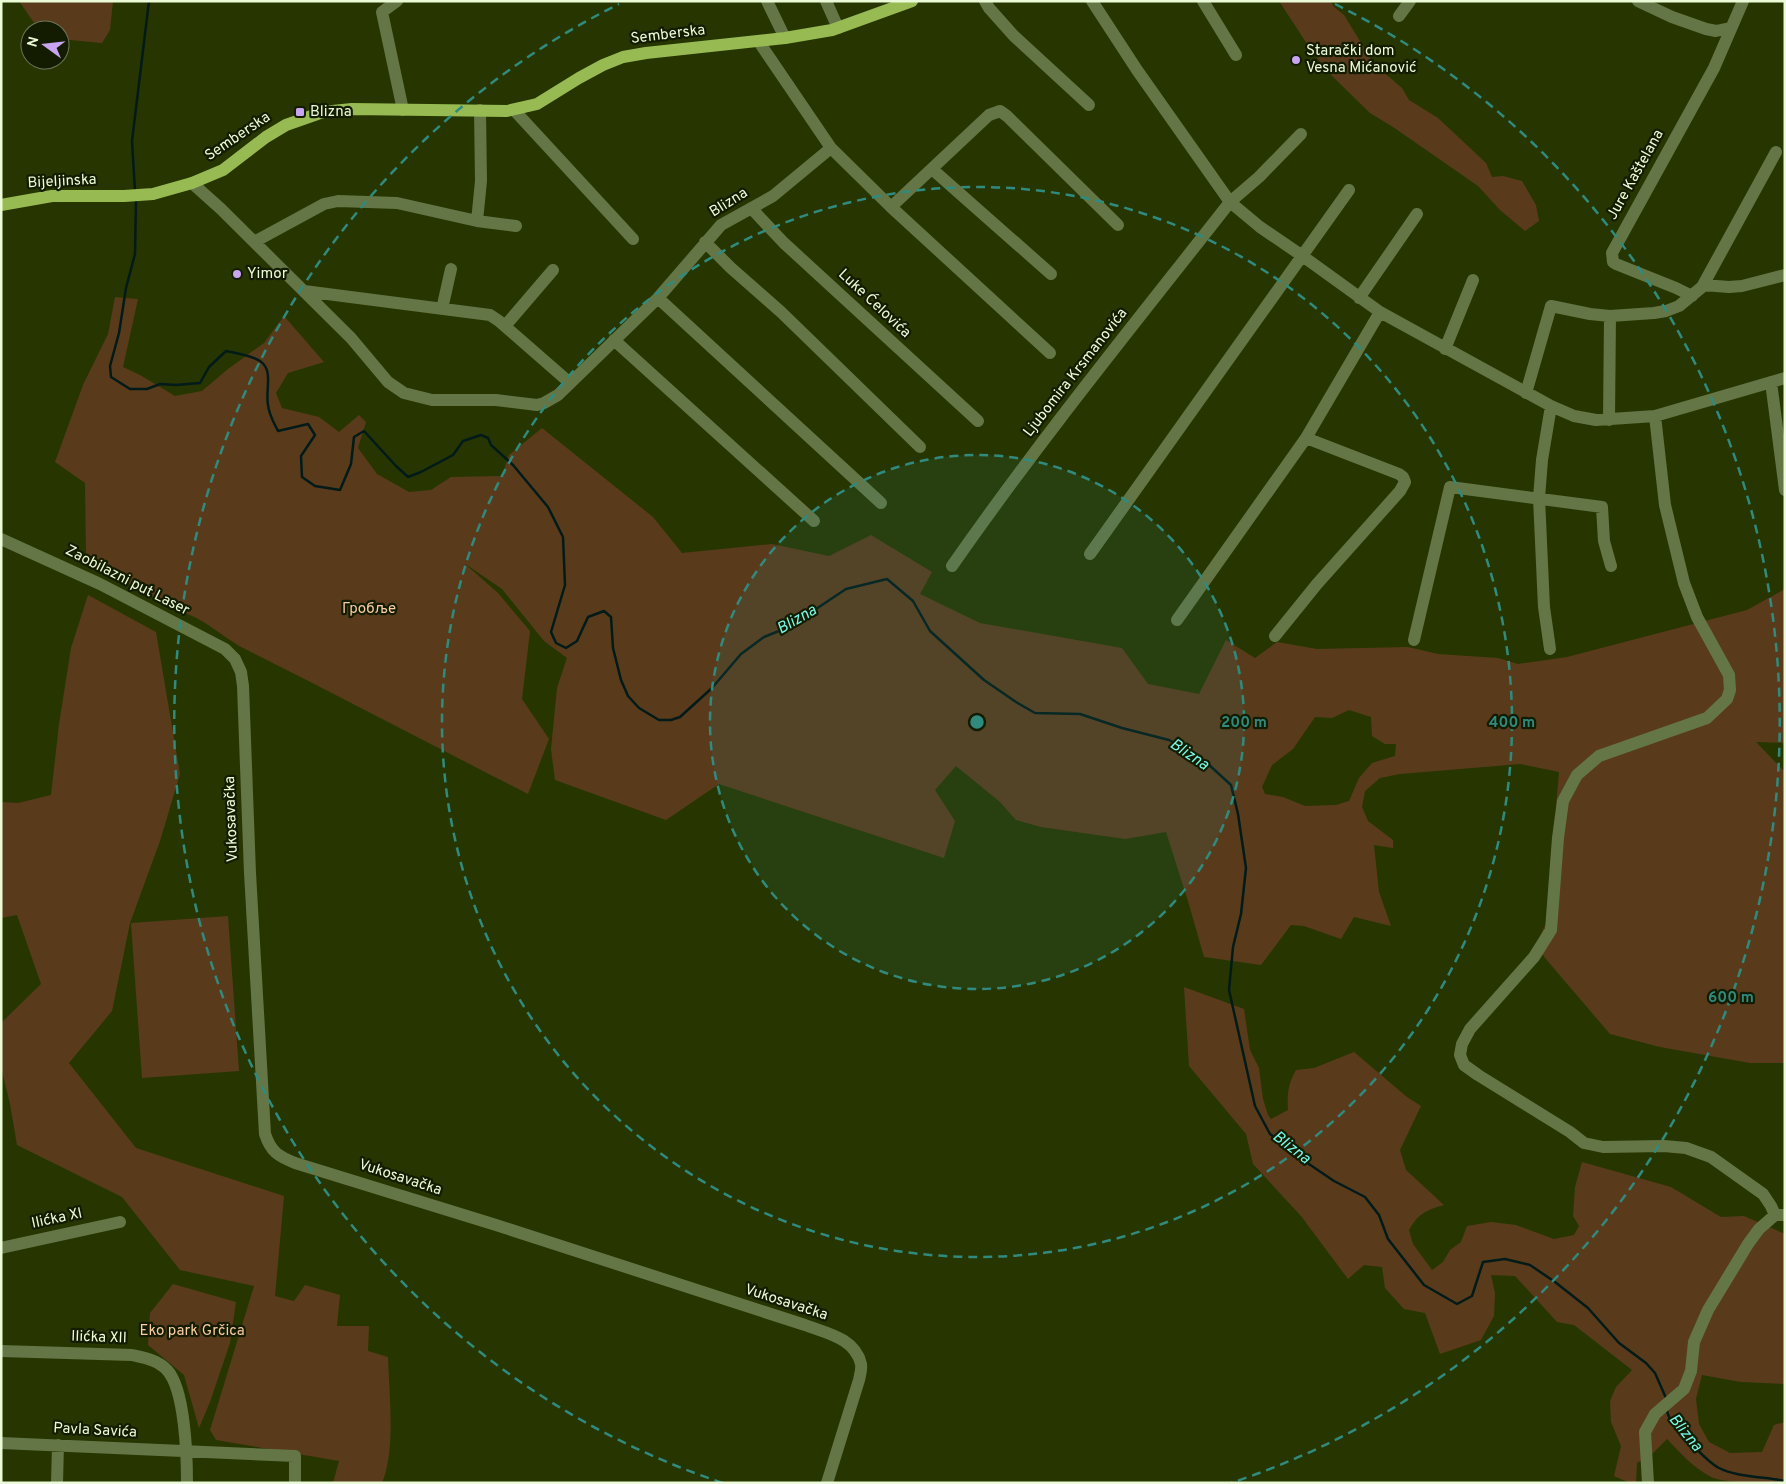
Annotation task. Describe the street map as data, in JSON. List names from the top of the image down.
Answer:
{
  "streets": {
    "main road": ["Semberska", "Bijeljinska"],
    "street": [
      "Jure Kaštelana",
      "Blizna",
      "Luke Ćelovića",
      "Ljubomira Krsmanovića",
      "Zaobilazni put Laser",
      "Vukosavačka",
      "Ilićka XI",
      "Ilićka XII",
      "Pavla Savića"
    ]
  },
  "crossings": [
    ["Semberska", "Bijeljinska"],
    ["Semberska", "Blizna"],
    ["Blizna", "Luke Ćelovića"],
    ["Zaobilazni put Laser", "Vukosavačka"],
    ["Ilićka XII", "Pavla Savića"]
  ],
  "water": ["Blizna"],
  "parks": ["Гробље", "Eko park Grčica"],
  "places": {
    "other": ["Starački dom Vesna Mićanović", "Yimor"],
    "transit": ["Blizna"]
  },
  "north": "left",
  "rings": ["200 m", "400 m", "600 m"]
}
